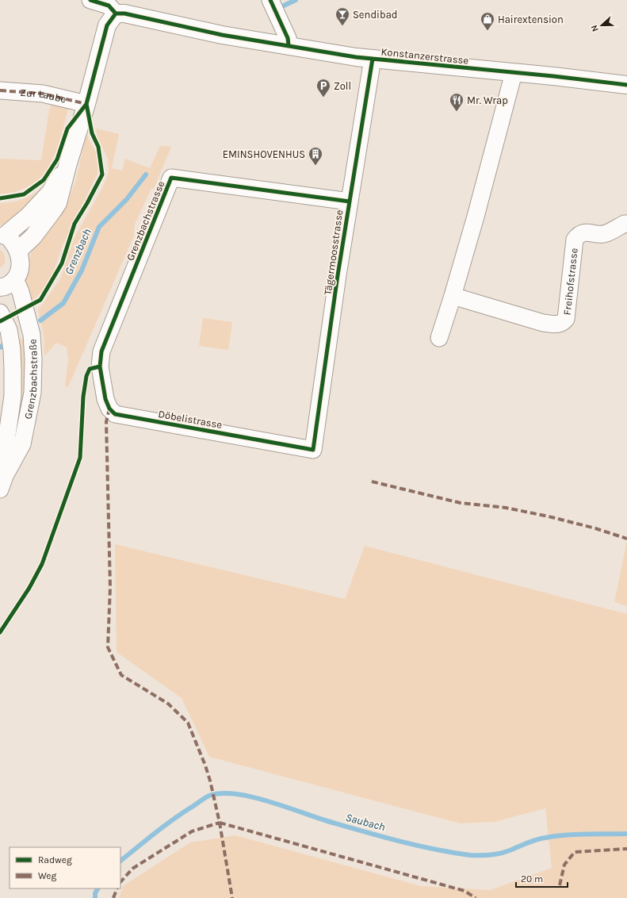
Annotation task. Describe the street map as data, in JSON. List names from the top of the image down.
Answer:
{
  "streets": {
    "main road": ["Konstanzerstrasse"],
    "street": [
      "Zur Laube",
      "Grenzbachstrasse",
      "Tägermoosstrasse",
      "Freihofstrasse",
      "Grenzbachstraße",
      "Döbelistrasse"
    ]
  },
  "crossings": [
    ["Konstanzerstrasse", "Tägermoosstrasse"],
    ["Grenzbachstrasse", "Tägermoosstrasse"],
    ["Grenzbachstrasse", "Döbelistrasse"],
    ["Tägermoosstrasse", "Döbelistrasse"]
  ],
  "water": ["Grenzbach", "Saubach"],
  "places": {
    "bar": ["Sendibad"],
    "shop": ["Hairextension"],
    "parking": ["Zoll"],
    "restaurant": ["Mr. Wrap"],
    "building": ["EMINSHOVENHUS"]
  },
  "legend": ["Radweg", "Weg"],
  "scale_bar": "20 m",
  "north": "left"
}
